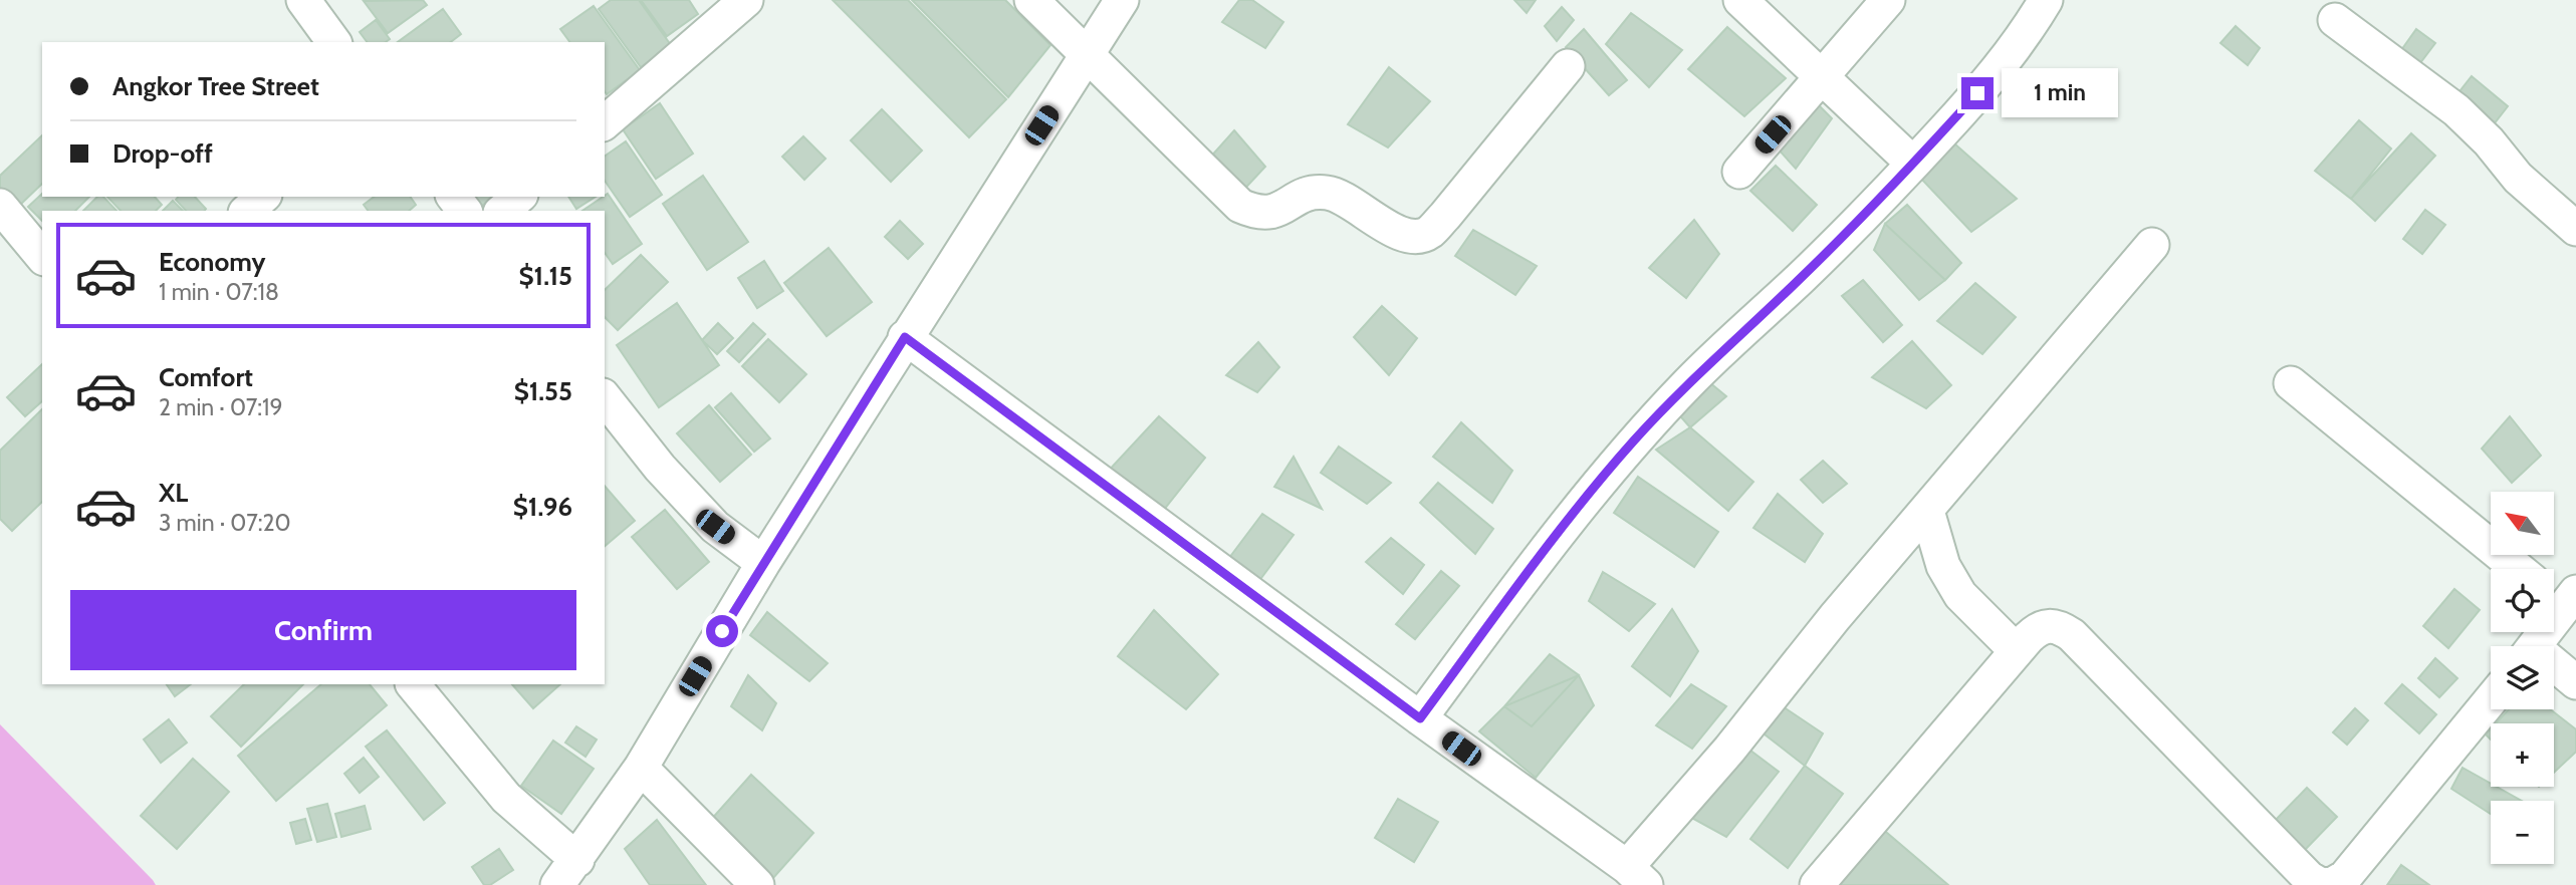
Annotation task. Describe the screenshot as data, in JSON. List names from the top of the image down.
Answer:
{
  "north": "top left",
  "page": {
    "banner": ["Angkor Tree Street", "Drop-off"],
    "bubble": "1 min",
    "list": [
      {
        "name": "Economy",
        "note": "1 min · 07:18",
        "value": "$1.15"
      },
      {
        "name": "Comfort",
        "note": "2 min · 07:19",
        "value": "$1.55"
      },
      {
        "name": "XL",
        "note": "3 min · 07:20",
        "value": "$1.96"
      }
    ],
    "map_buttons": ["+", "−"],
    "buttons": "Confirm"
  }
}
